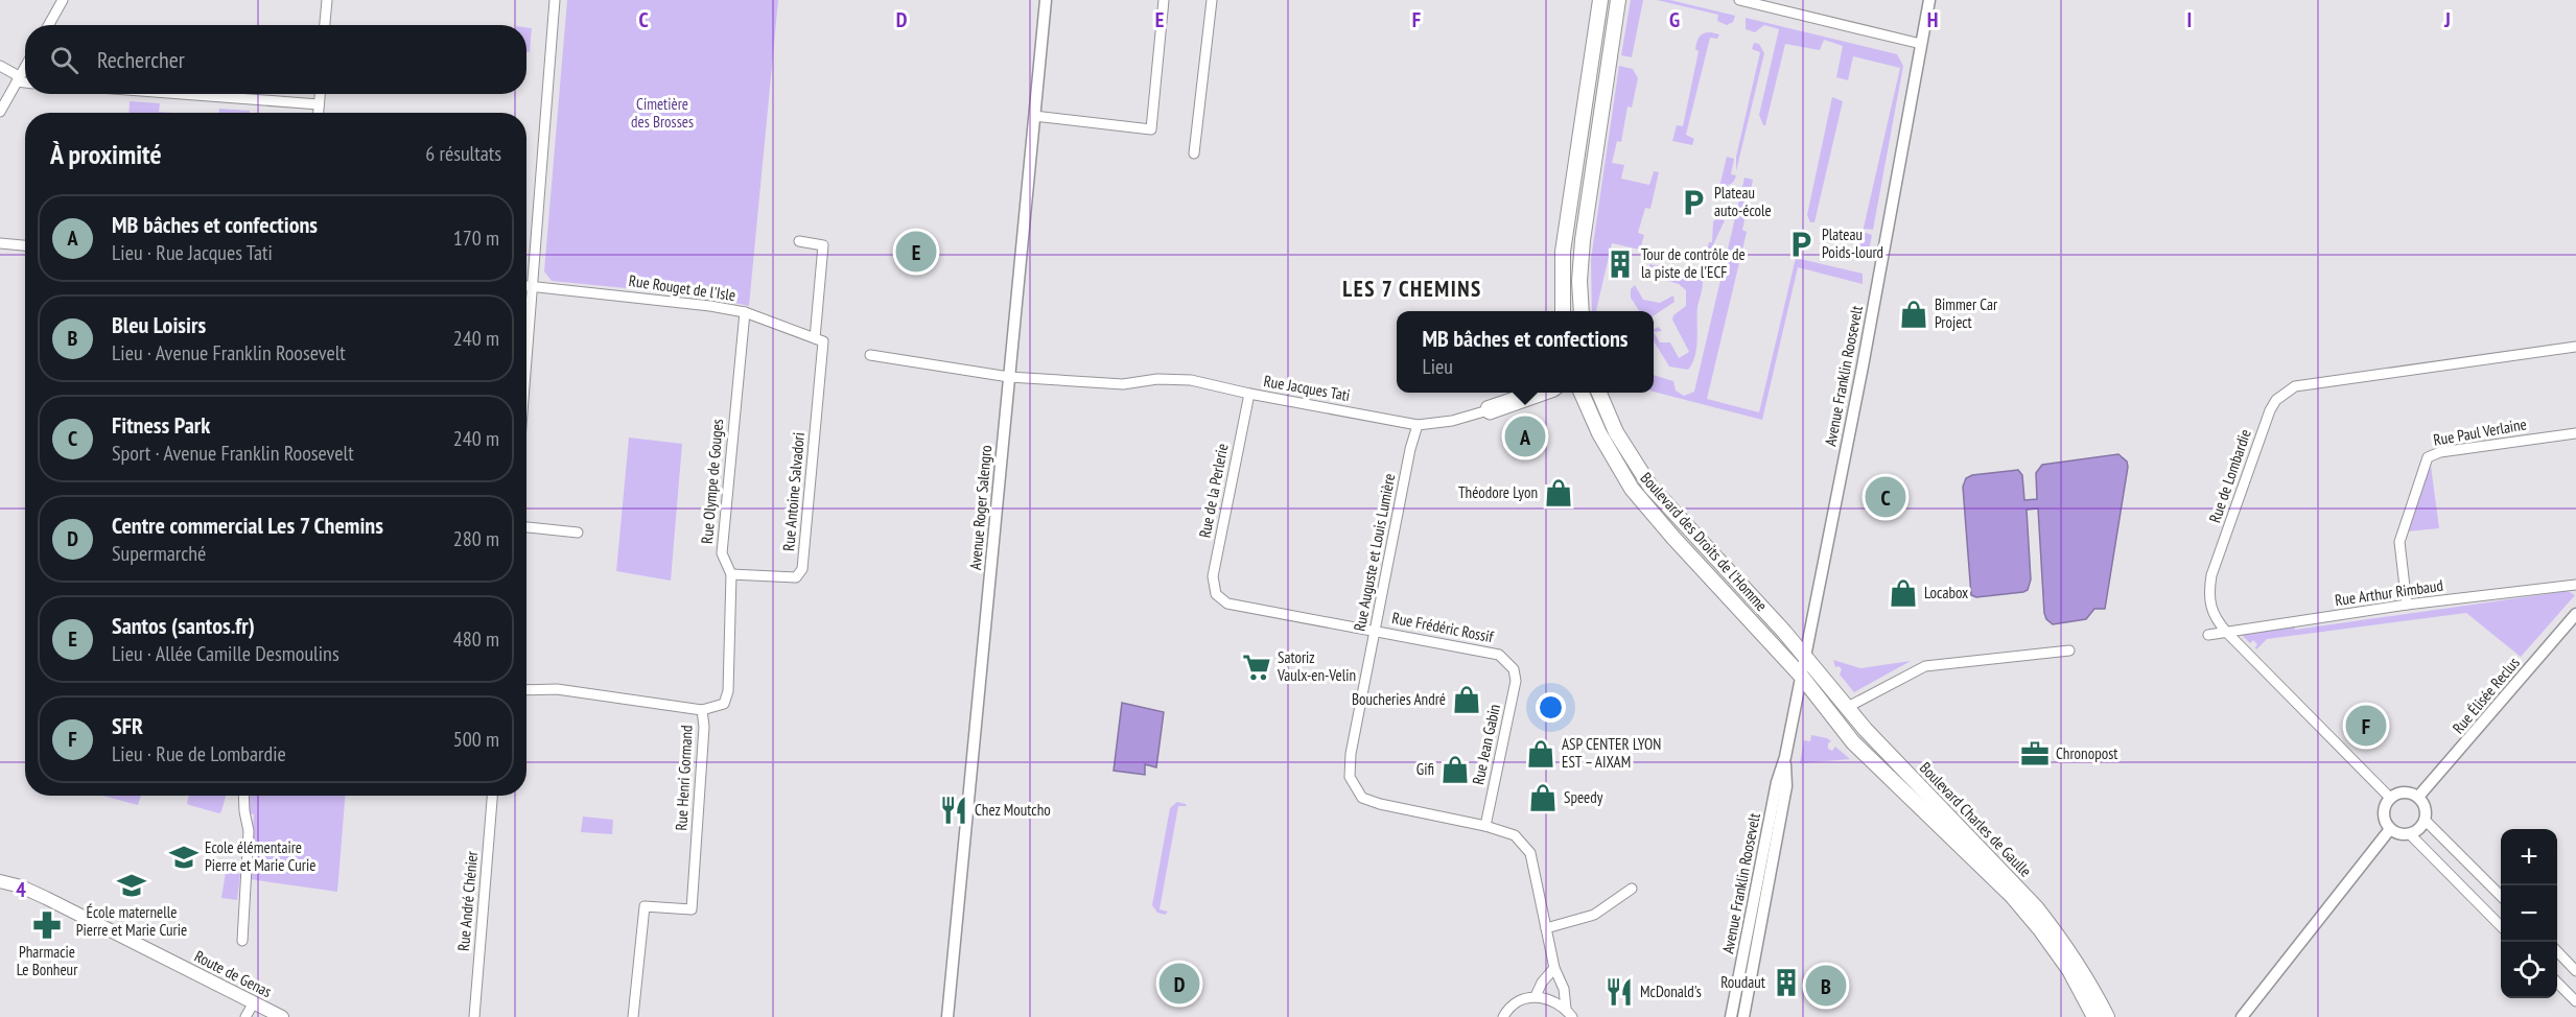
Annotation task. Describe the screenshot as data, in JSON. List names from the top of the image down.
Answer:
{
  "streets": {
    "main road": ["Boulevard des Droits de l'Homme", "Boulevard Charles de Gaulle", "Route de Genas"],
    "street": [
      "Rue Rouget de l'Isle",
      "Avenue Franklin Roosevelt",
      "Rue Jacques Tati",
      "Rue Paul Verlaine",
      "Rue de Lombardie",
      "Rue Olympe de Gouges",
      "Rue de la Perlerie",
      "Rue Antoine Salvadori",
      "Avenue Roger Salengro",
      "Rue Auguste et Louis Lumière",
      "Rue Arthur Rimbaud",
      "Rue Frédéric Rossif",
      "Rue Élisée Reclus",
      "Rue Jean Gabin",
      "Rue Henri Gormand",
      "Rue André Chénier"
    ]
  },
  "crossings": [
    ["Rue Rouget de l'Isle", "Rue Olympe de Gouges"],
    ["Rue Rouget de l'Isle", "Rue Antoine Salvadori"],
    ["Avenue Franklin Roosevelt", "Boulevard des Droits de l'Homme"],
    ["Avenue Franklin Roosevelt", "Boulevard Charles de Gaulle"],
    ["Rue Jacques Tati", "Rue de la Perlerie"],
    ["Rue Jacques Tati", "Avenue Roger Salengro"],
    ["Rue Jacques Tati", "Rue Auguste et Louis Lumière"],
    ["Rue Paul Verlaine", "Rue Arthur Rimbaud"],
    ["Rue de Lombardie", "Rue Arthur Rimbaud"],
    ["Rue de Lombardie", "Rue Élisée Reclus"],
    ["Rue Olympe de Gouges", "Rue Antoine Salvadori"],
    ["Rue Olympe de Gouges", "Rue Henri Gormand"],
    ["Rue de la Perlerie", "Rue Frédéric Rossif"],
    ["Boulevard des Droits de l'Homme", "Boulevard Charles de Gaulle"],
    ["Rue Auguste et Louis Lumière", "Rue Frédéric Rossif"],
    ["Rue Auguste et Louis Lumière", "Rue Jean Gabin"],
    ["Rue Frédéric Rossif", "Rue Jean Gabin"]
  ],
  "districts": ["LES 7 CHEMINS"],
  "parks": ["Cimetière des Brosses"],
  "places": {
    "parking": ["Plateau auto-école", "Plateau Poids-lourd"],
    "building": ["Tour de contrôle de la piste de l'ECF", "Roudaut"],
    "shop": [
      "Bimmer Car Project",
      "Théodore Lyon",
      "Locabox",
      "Boucheries André",
      "ASP CENTER LYON EST – AIXAM",
      "Gifi",
      "Speedy"
    ],
    "supermarket": ["Satoriz Vaulx-en-Velin"],
    "office": ["Chronopost"],
    "restaurant": ["Chez Moutcho", "McDonald's"],
    "school or university": ["Ecole élémentaire Pierre et Marie Curie", "École maternelle Pierre et Marie Curie"],
    "pharmacy": ["Pharmacie Le Bonheur"]
  },
  "page": {
    "search": "Rechercher",
    "heading": ["À proximité", "6 résultats"],
    "list": [
      {
        "mark": "A",
        "name": "MB bâches et confections",
        "note": "Lieu · Rue Jacques Tati",
        "value": "170 m"
      },
      {
        "mark": "B",
        "name": "Bleu Loisirs",
        "note": "Lieu · Avenue Franklin Roosevelt",
        "value": "240 m"
      },
      {
        "mark": "C",
        "name": "Fitness Park",
        "note": "Sport · Avenue Franklin Roosevelt",
        "value": "240 m"
      },
      {
        "mark": "D",
        "name": "Centre commercial Les 7 Chemins",
        "note": "Supermarché",
        "value": "280 m"
      },
      {
        "mark": "E",
        "name": "Santos (santos.fr)",
        "note": "Lieu · Allée Camille Desmoulins",
        "value": "480 m"
      },
      {
        "mark": "F",
        "name": "SFR",
        "note": "Lieu · Rue de Lombardie",
        "value": "500 m"
      }
    ],
    "pins": [
      "E",
      "A",
      "C",
      "F",
      "D",
      "B"
    ],
    "popup": ["MB bâches et confections", "Lieu"],
    "map_buttons": ["+", "−"]
  },
  "grid": {
    "columns": [
      "C",
      "D",
      "E",
      "F",
      "G",
      "H",
      "I",
      "J"
    ],
    "rows": ["4"]
  }
}
